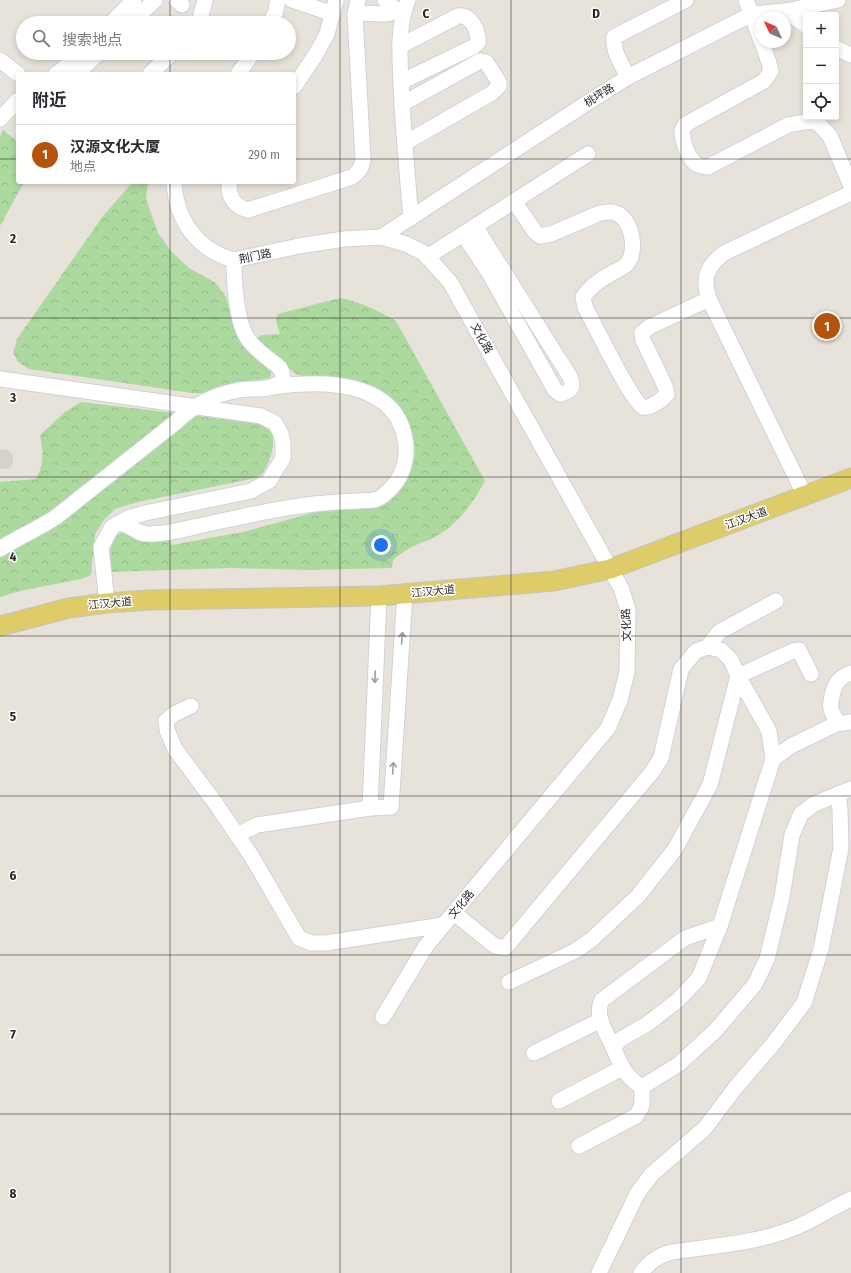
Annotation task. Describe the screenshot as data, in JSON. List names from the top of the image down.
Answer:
{
  "streets": {
    "main road": ["江汉大道"],
    "street": ["桃坪路", "荆门路", "文化路"]
  },
  "crossings": [
    ["桃坪路", "荆门路"],
    ["桃坪路", "文化路"],
    ["荆门路", "文化路"],
    ["文化路", "江汉大道"]
  ],
  "north": "top left",
  "page": {
    "map_buttons": ["+", "−"],
    "search": "搜索地点",
    "heading": "附近",
    "list": [
      {
        "mark": "1",
        "name": "汉源文化大厦",
        "note": "地点",
        "value": "290 m"
      }
    ],
    "pins": "1"
  },
  "grid": {
    "columns": ["C", "D"],
    "rows": [
      "2",
      "3",
      "4",
      "5",
      "6",
      "7",
      "8"
    ]
  }
}
